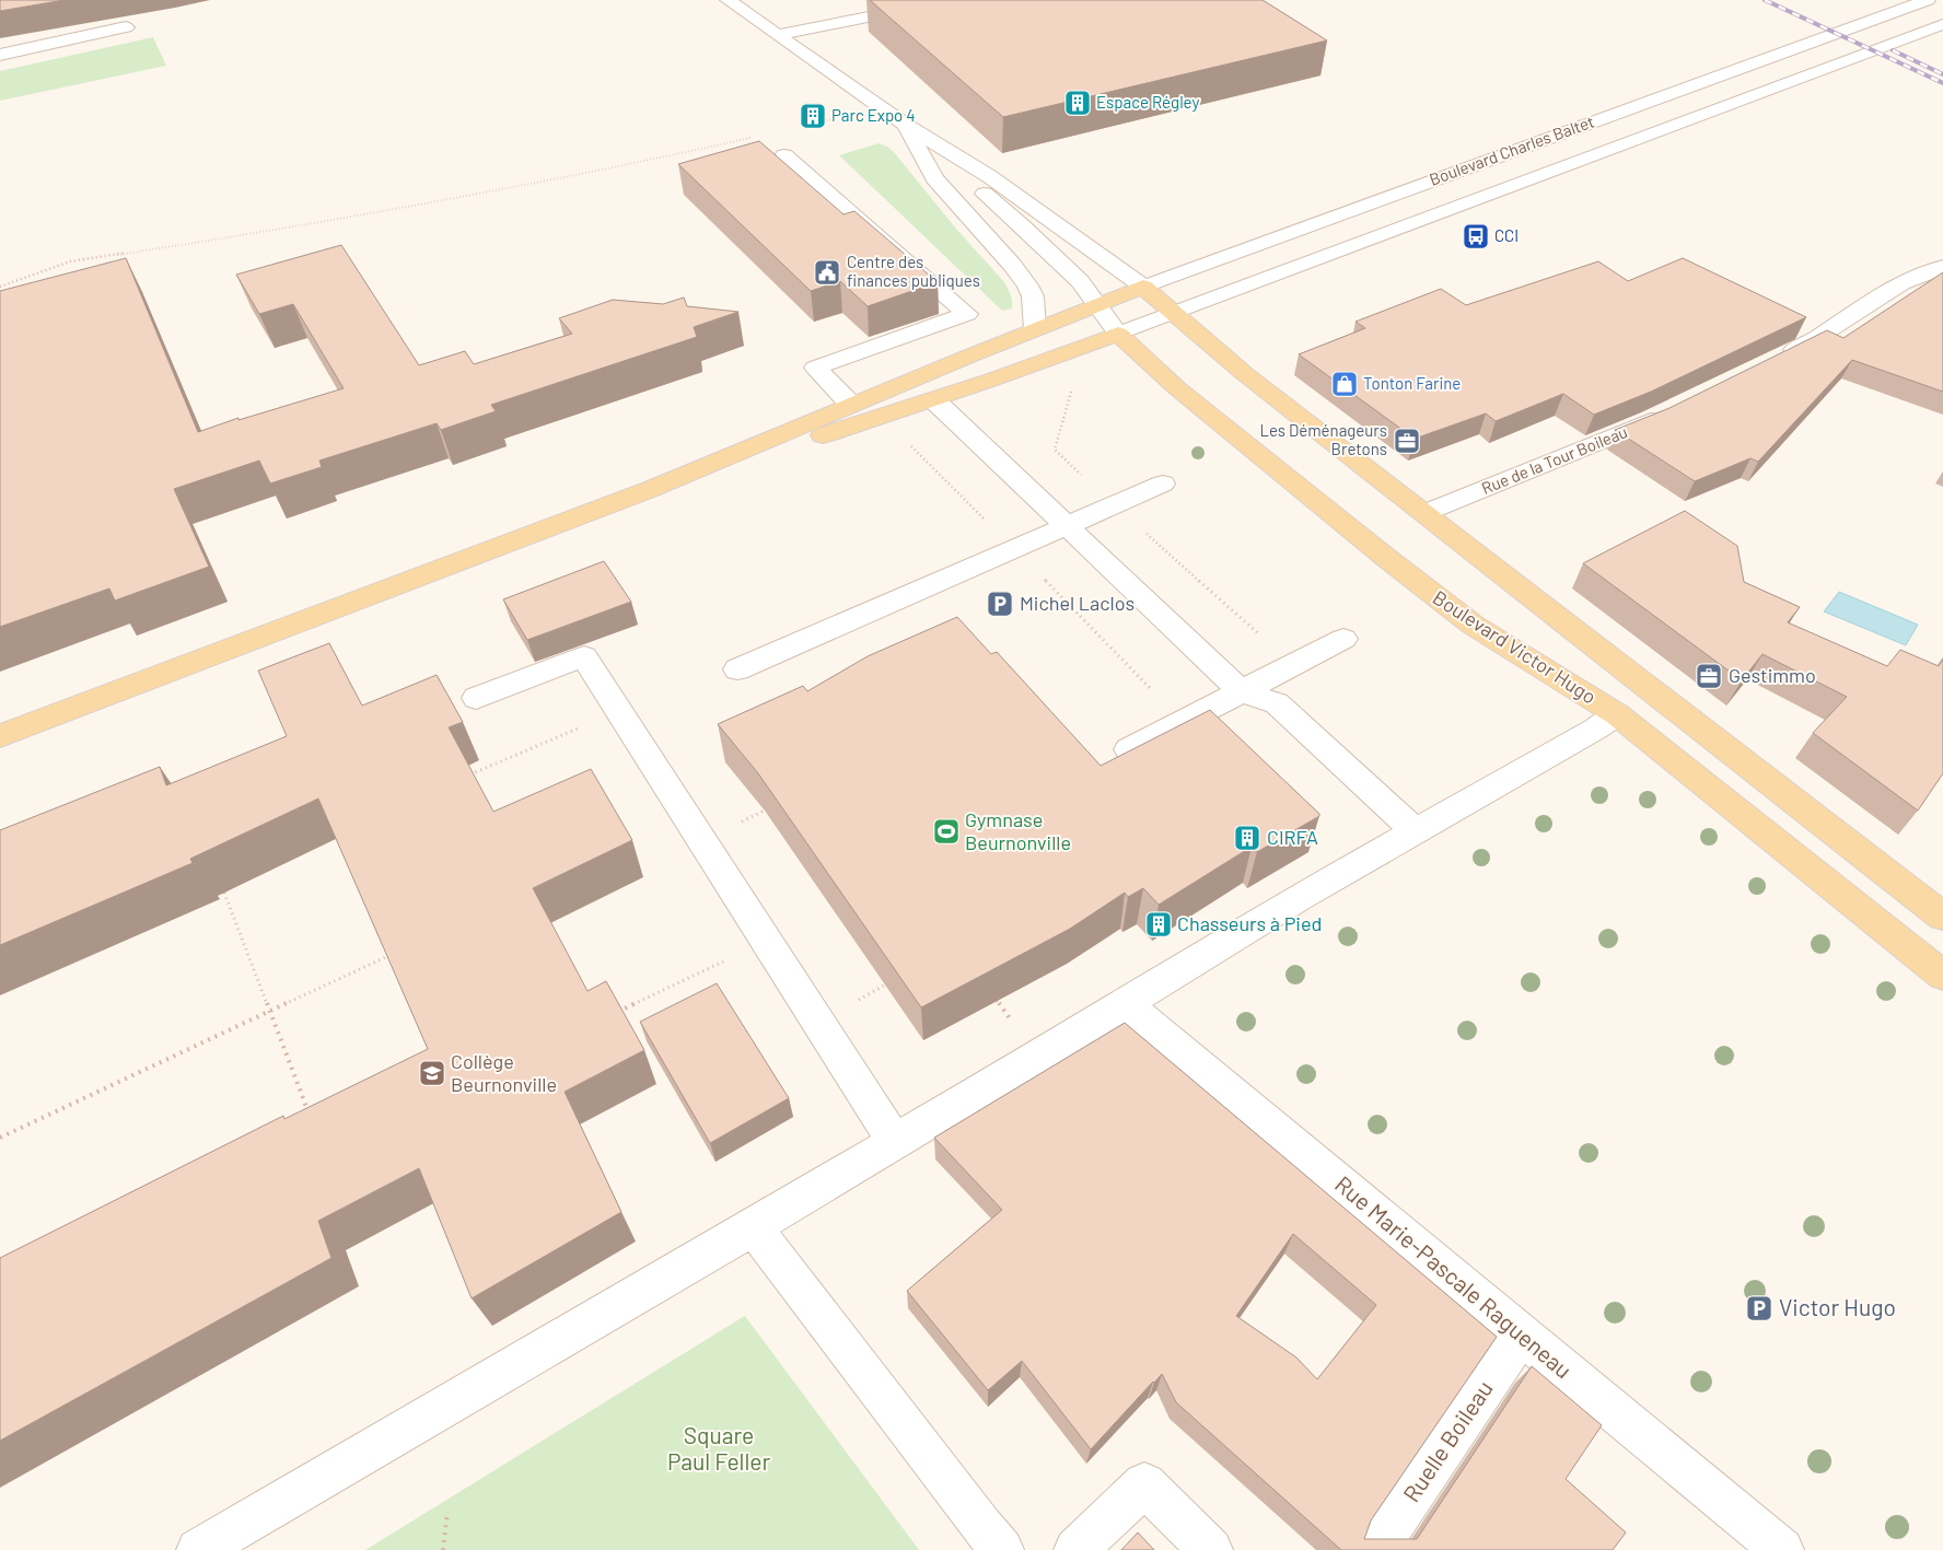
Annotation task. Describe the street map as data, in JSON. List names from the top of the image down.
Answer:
{
  "streets": {
    "main road": ["Boulevard Charles Baltet", "Boulevard Victor Hugo"],
    "street": ["Rue de la Tour Boileau", "Rue Marie-Pascale Ragueneau", "Ruelle Boileau"]
  },
  "crossings": [
    ["Boulevard Charles Baltet", "Boulevard Victor Hugo"],
    ["Rue Marie-Pascale Ragueneau", "Ruelle Boileau"]
  ],
  "parks": ["Square Paul Feller"],
  "places": {
    "building": [
      "Espace Régley",
      "Parc Expo 4",
      "CIRFA",
      "Chasseurs à Pied"
    ],
    "bus stop": ["CCI"],
    "public building": ["Centre des finances publiques"],
    "shop": ["Tonton Farine"],
    "office": ["Les Déménageurs Bretons", "Gestimmo"],
    "parking": ["Michel Laclos", "Victor Hugo"],
    "sports": ["Gymnase Beurnonville"],
    "school or university": ["Collège Beurnonville"]
  }
}
